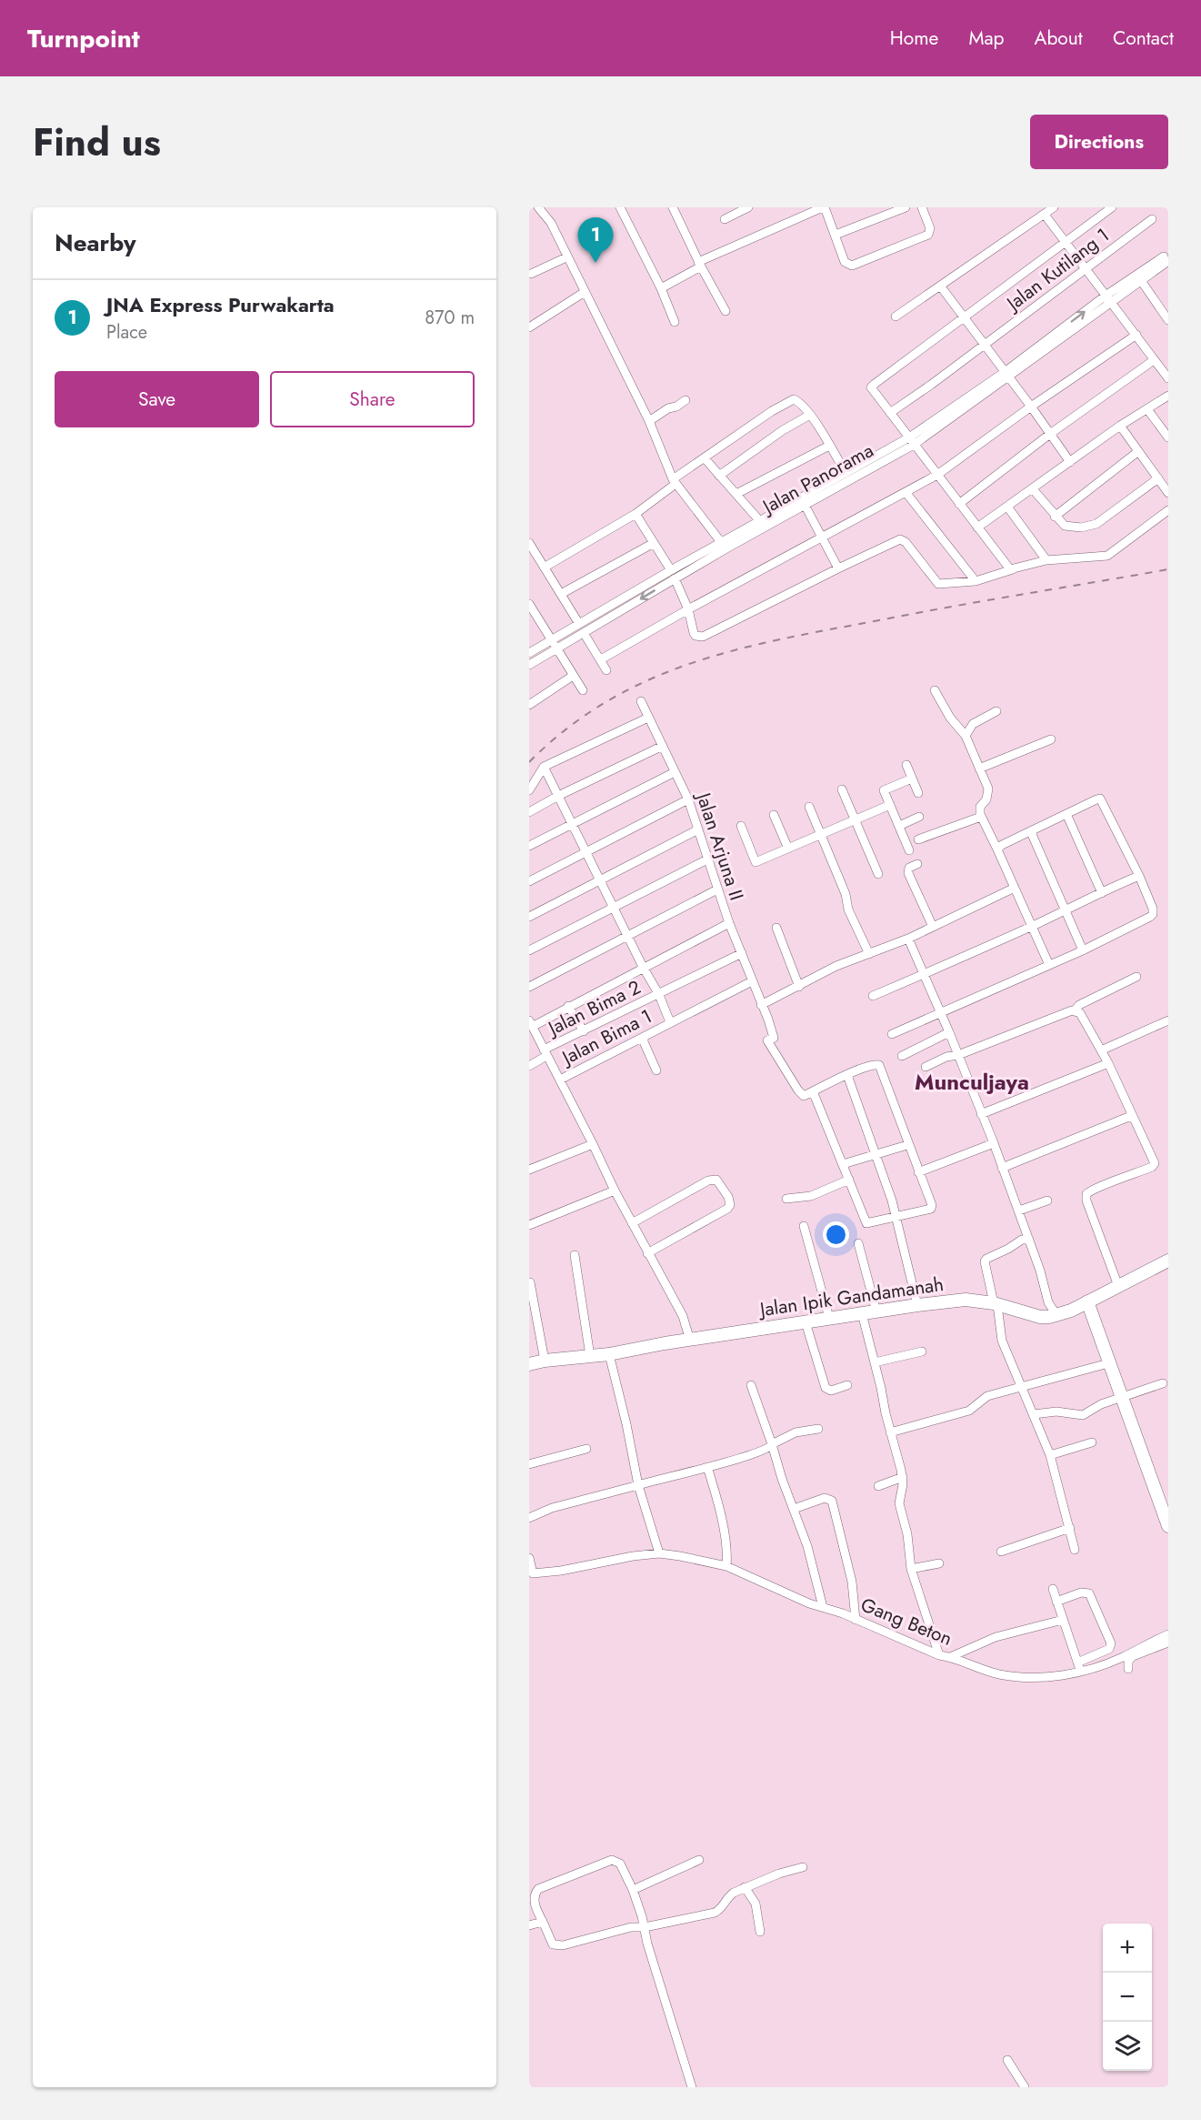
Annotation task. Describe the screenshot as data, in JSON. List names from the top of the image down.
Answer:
{
  "streets": {
    "street": [
      "Jalan Kutilang 1",
      "Jalan Panorama",
      "Jalan Arjuna II",
      "Jalan Bima 2",
      "Jalan Bima 1",
      "Jalan Ipik Gandamanah",
      "Gang Beton"
    ]
  },
  "crossings": [
    ["Jalan Arjuna II", "Jalan Bima 2"],
    ["Jalan Arjuna II", "Jalan Bima 1"]
  ],
  "districts": ["Munculjaya"],
  "page": {
    "header": "Turnpoint",
    "nav": [
      "Home",
      "Map",
      "About",
      "Contact"
    ],
    "title": "Find us",
    "buttons": [
      "Directions",
      ["Save", "Share"]
    ],
    "heading": "Nearby",
    "pins": "1",
    "list": [
      {
        "mark": "1",
        "name": "JNA Express Purwakarta",
        "note": "Place",
        "value": "870 m"
      }
    ],
    "map_buttons": ["+", "−"]
  }
}
